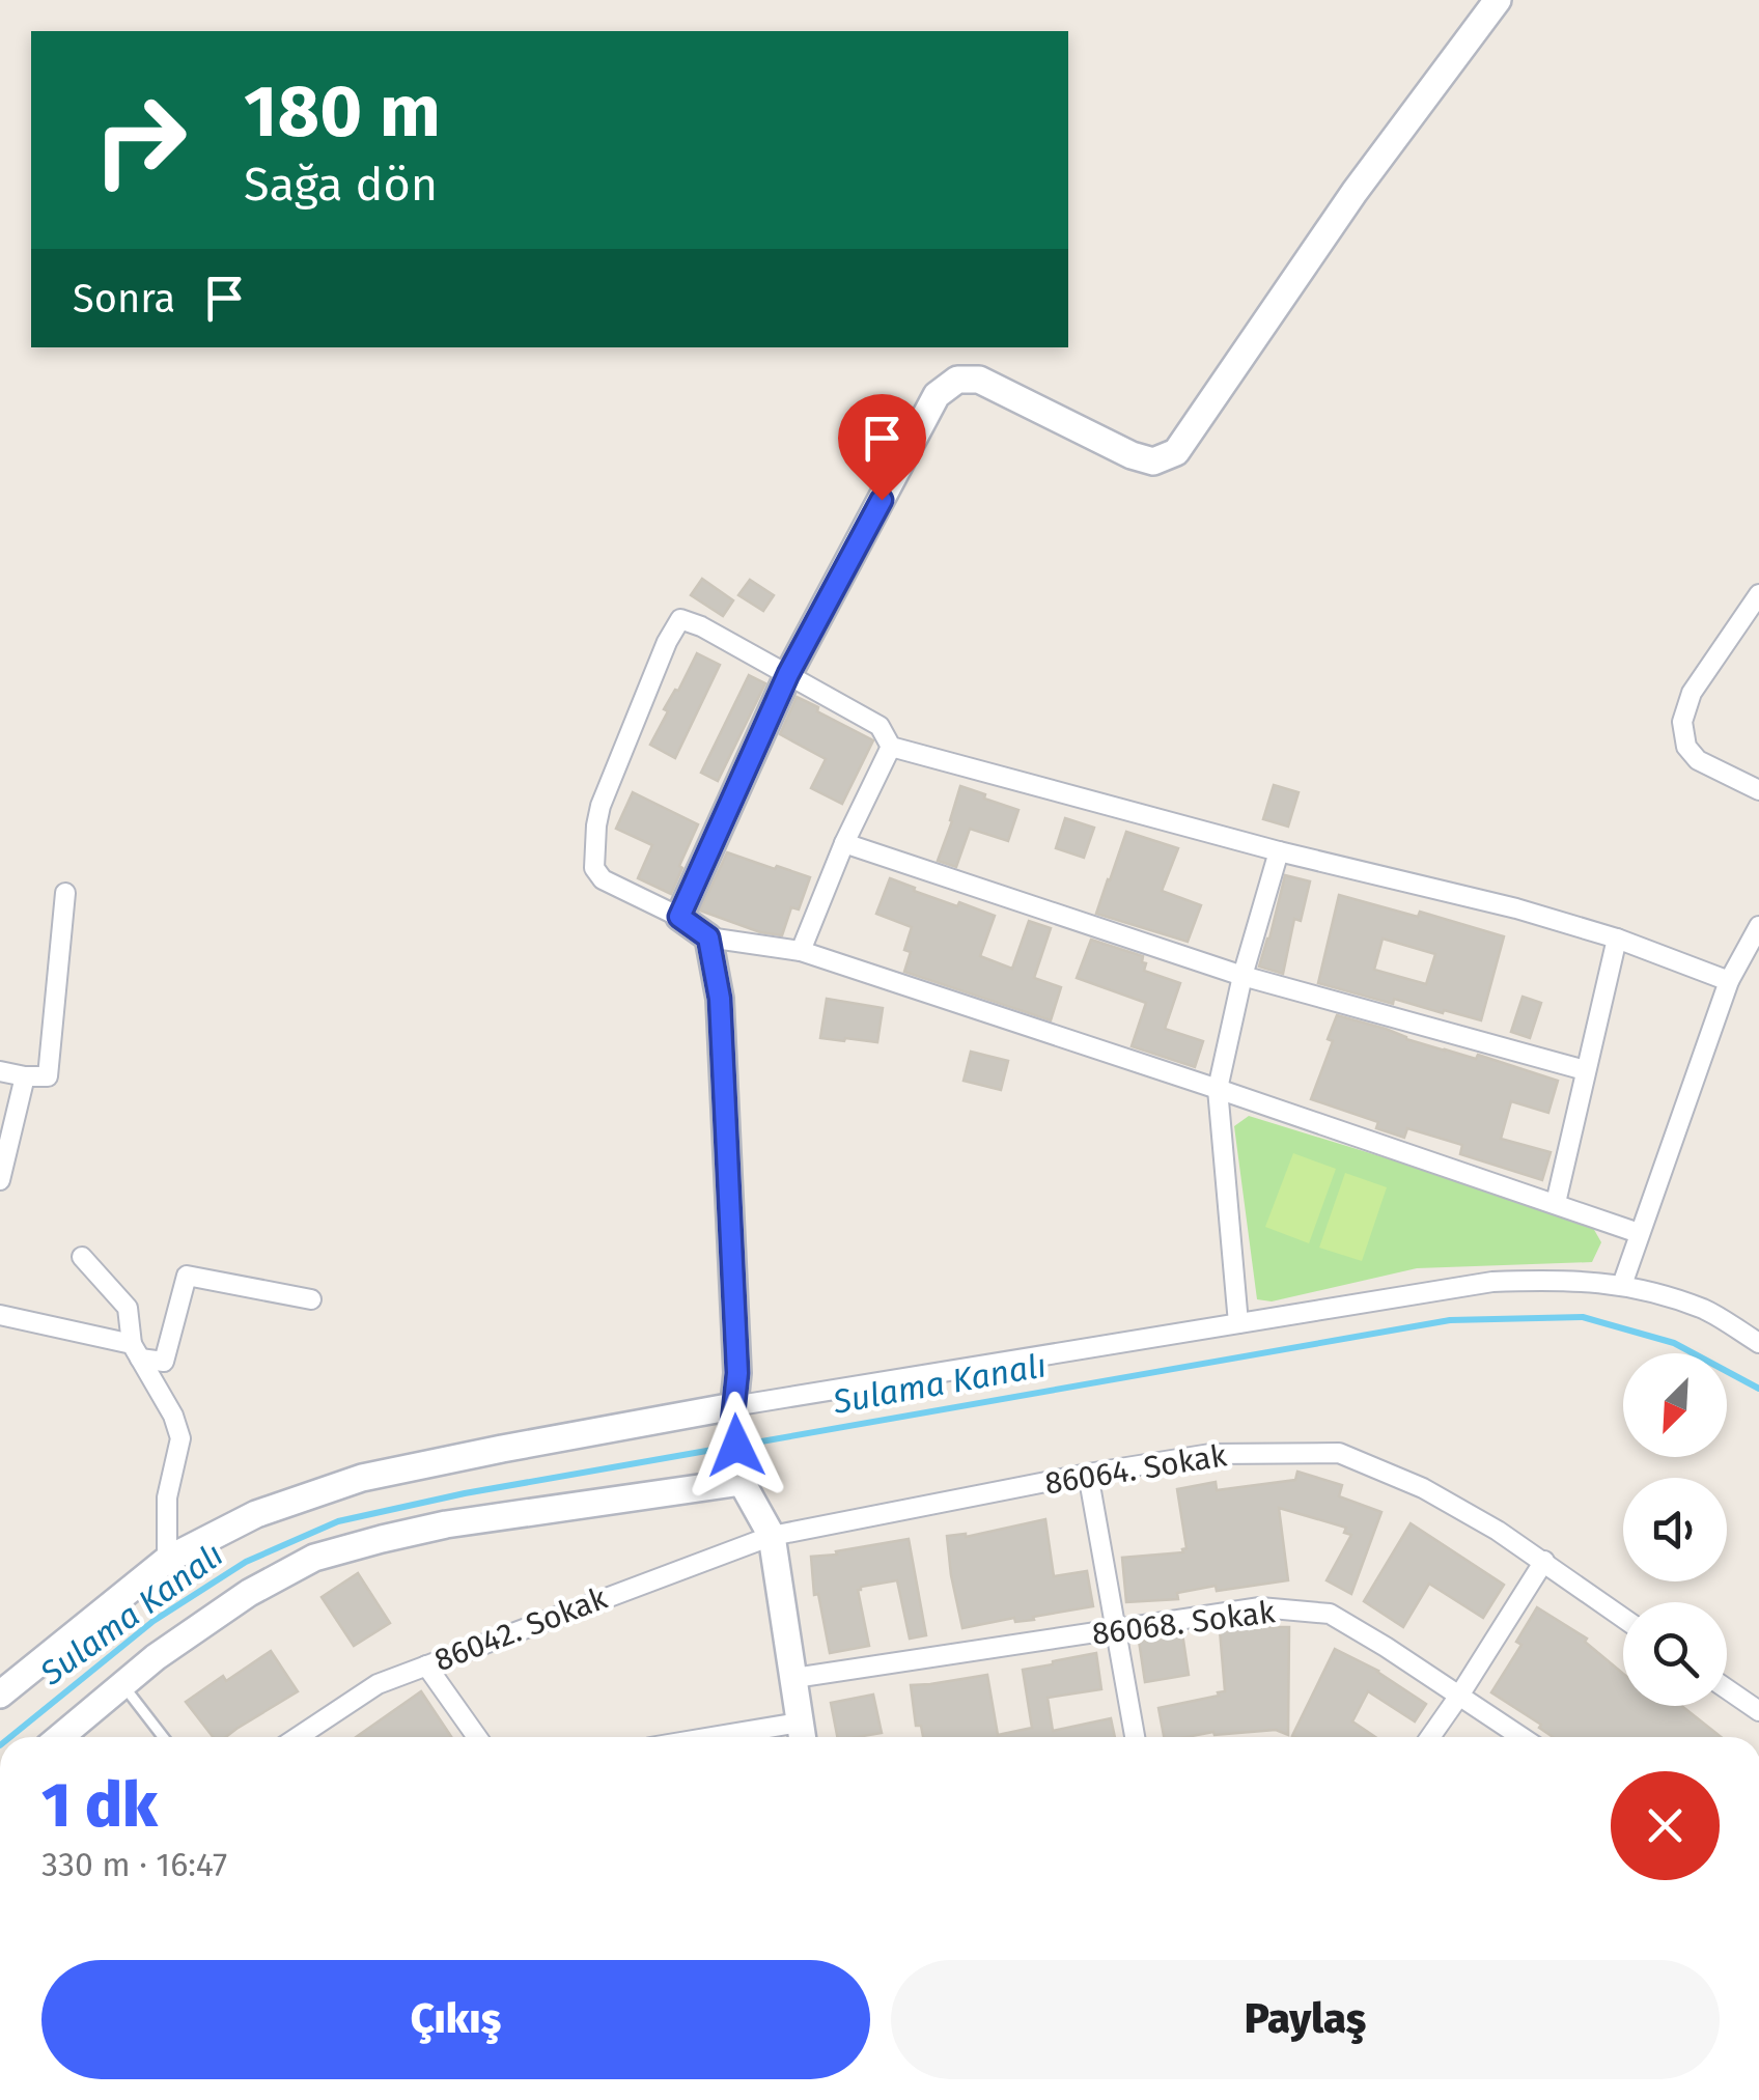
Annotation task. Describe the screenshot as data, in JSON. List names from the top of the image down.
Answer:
{
  "streets": {
    "street": ["86064. Sokak", "86068. Sokak", "86042. Sokak"]
  },
  "crossings": [
    ["86064. Sokak", "86042. Sokak"]
  ],
  "water": ["Sulama Kanalı"],
  "north": "bottom left",
  "page": {
    "turn": ["180 m", "Sağa dön"],
    "then": "Sonra",
    "heading": ["1 dk", "330 m · 16:47"],
    "buttons": ["Çıkış", "Paylaş"]
  }
}
